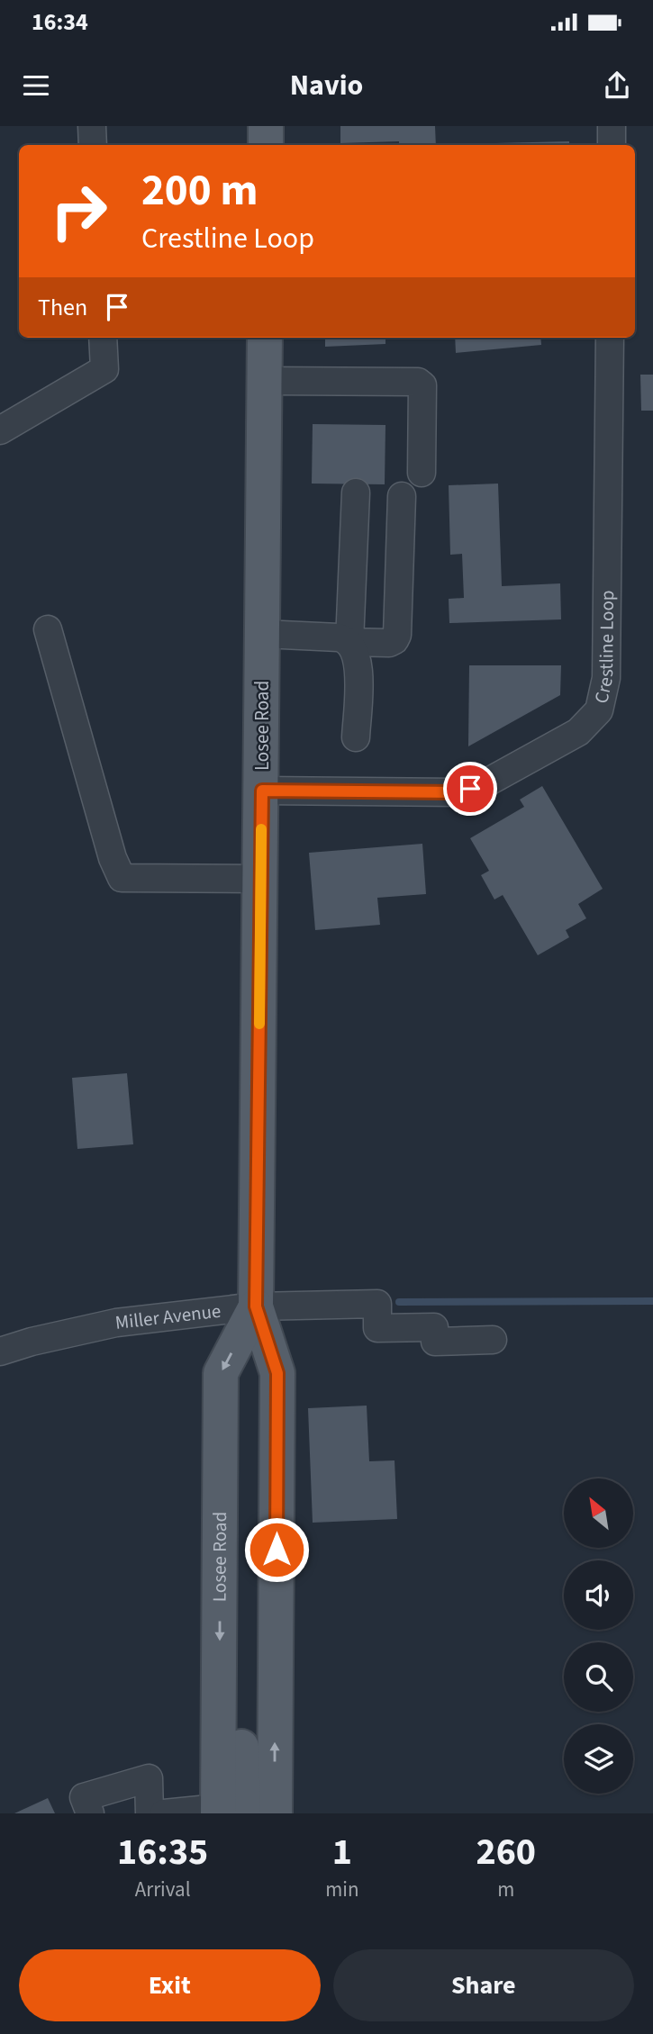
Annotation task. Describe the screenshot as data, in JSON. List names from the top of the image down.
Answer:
{
  "streets": {
    "main road": ["Losee Road"],
    "street": ["Crestline Loop", "Miller Avenue"]
  },
  "crossings": [
    ["Crestline Loop", "Losee Road"],
    ["Losee Road", "Miller Avenue"]
  ],
  "north": "top left",
  "page": {
    "status": "16:34",
    "header": "Navio",
    "turn": ["200 m", "Crestline Loop"],
    "then": "Then",
    "eta": [
      "16:35",
      "Arrival",
      "1",
      "min",
      "260",
      "m"
    ],
    "buttons": ["Exit", "Share"]
  }
}
